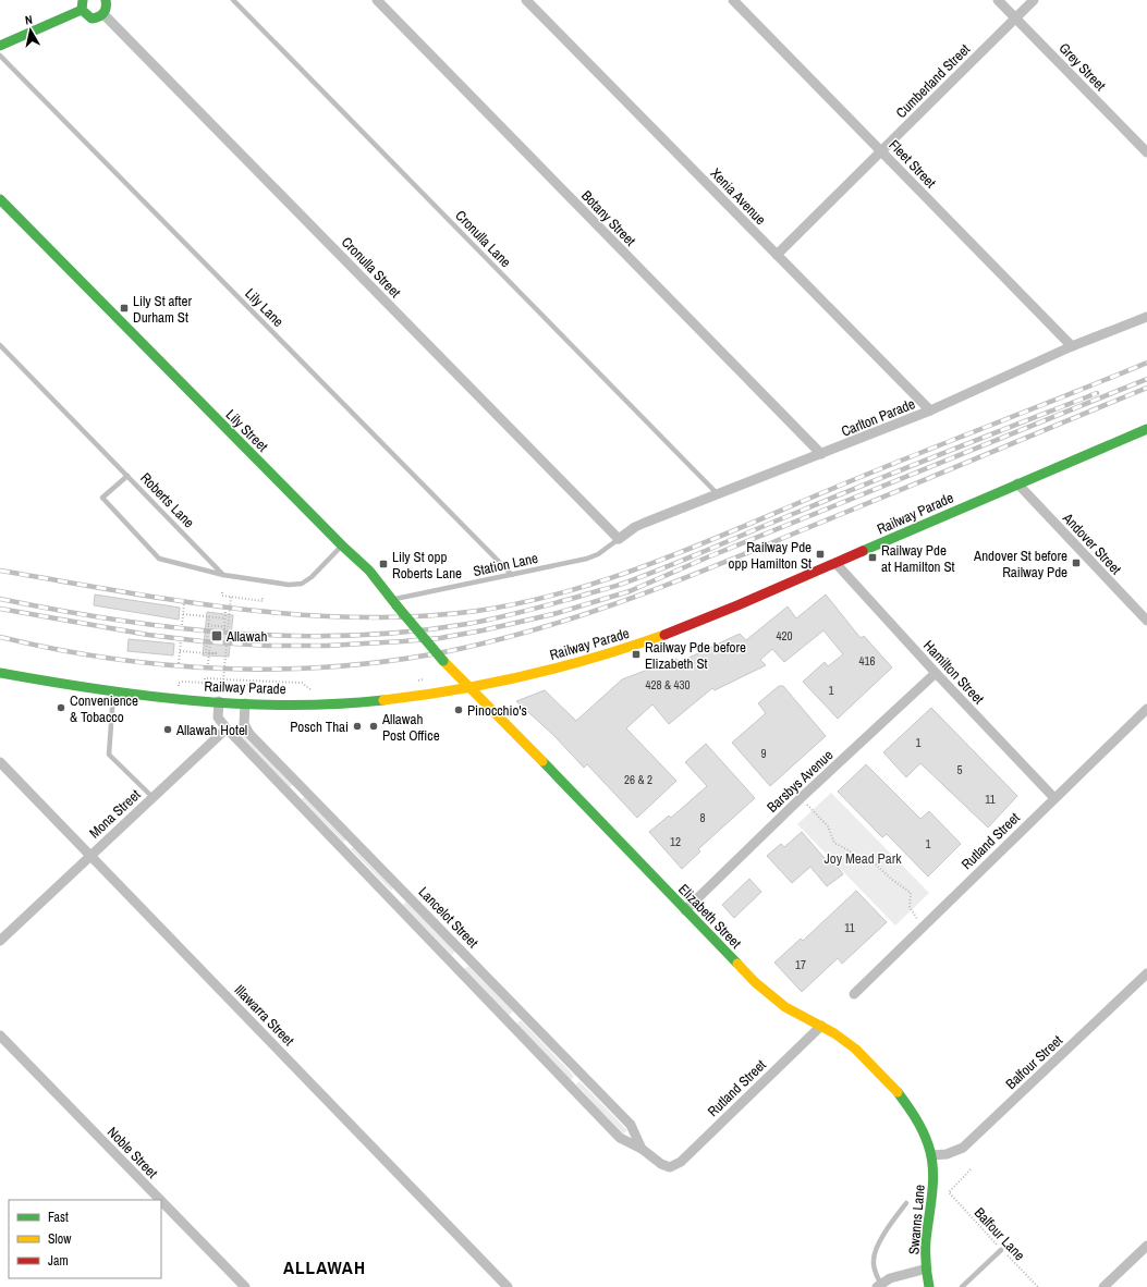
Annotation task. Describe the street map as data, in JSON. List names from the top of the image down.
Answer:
{
  "streets": {
    "main road": [
      "Lily Street",
      "Railway Parade",
      "Elizabeth Street",
      "Swanns Lane"
    ],
    "street": [
      "Grey Street",
      "Cumberland Street",
      "Fleet Street",
      "Xenia Avenue",
      "Botany Street",
      "Cronulla Street",
      "Carlton Parade",
      "Andover Street",
      "Hamilton Street",
      "Barsbys Avenue",
      "Mona Street",
      "Rutland Street",
      "Lancelot Street",
      "Illawarra Street",
      "Balfour Street",
      "Noble Street"
    ],
    "lane": [
      "Cronulla Lane",
      "Lily Lane",
      "Roberts Lane",
      "Station Lane"
    ],
    "path": ["Balfour Lane"]
  },
  "crossings": [
    ["Grey Street", "Cumberland Street"],
    ["Cumberland Street", "Fleet Street"],
    ["Cumberland Street", "Xenia Avenue"],
    ["Fleet Street", "Carlton Parade"],
    ["Xenia Avenue", "Carlton Parade"],
    ["Botany Street", "Carlton Parade"],
    ["Cronulla Lane", "Carlton Parade"],
    ["Cronulla Street", "Carlton Parade"],
    ["Cronulla Street", "Station Lane"],
    ["Lily Lane", "Station Lane"],
    ["Carlton Parade", "Station Lane"],
    ["Lily Street", "Railway Parade"],
    ["Lily Street", "Station Lane"],
    ["Lily Street", "Elizabeth Street"],
    ["Railway Parade", "Andover Street"],
    ["Railway Parade", "Hamilton Street"],
    ["Railway Parade", "Elizabeth Street"],
    ["Hamilton Street", "Barsbys Avenue"],
    ["Hamilton Street", "Rutland Street"],
    ["Barsbys Avenue", "Elizabeth Street"],
    ["Mona Street", "Lancelot Street"],
    ["Mona Street", "Illawarra Street"],
    ["Rutland Street", "Elizabeth Street"],
    ["Rutland Street", "Lancelot Street"],
    ["Elizabeth Street", "Balfour Street"],
    ["Elizabeth Street", "Swanns Lane"],
    ["Balfour Street", "Swanns Lane"]
  ],
  "districts": ["ALLAWAH"],
  "parks": ["Joy Mead Park"],
  "places": {
    "transit": [
      "Lily St after Durham St",
      "Railway Pde opp Hamilton St",
      "Railway Pde at Hamilton St",
      "Andover St before Railway Pde",
      "Lily St opp Roberts Lane",
      "Allawah",
      "Railway Pde before Elizabeth St"
    ],
    "other": [
      "Convenience & Tobacco",
      "Pinocchio's",
      "Posch Thai",
      "Allawah Post Office",
      "Allawah Hotel"
    ]
  },
  "house_numbers": [
    "420",
    "416",
    "428 & 430",
    "1",
    "1",
    "9",
    "5",
    "26 & 2",
    "11",
    "8",
    "12",
    "1",
    "11",
    "17"
  ],
  "legend": ["Fast", "Slow", "Jam"],
  "north": "top"
}
